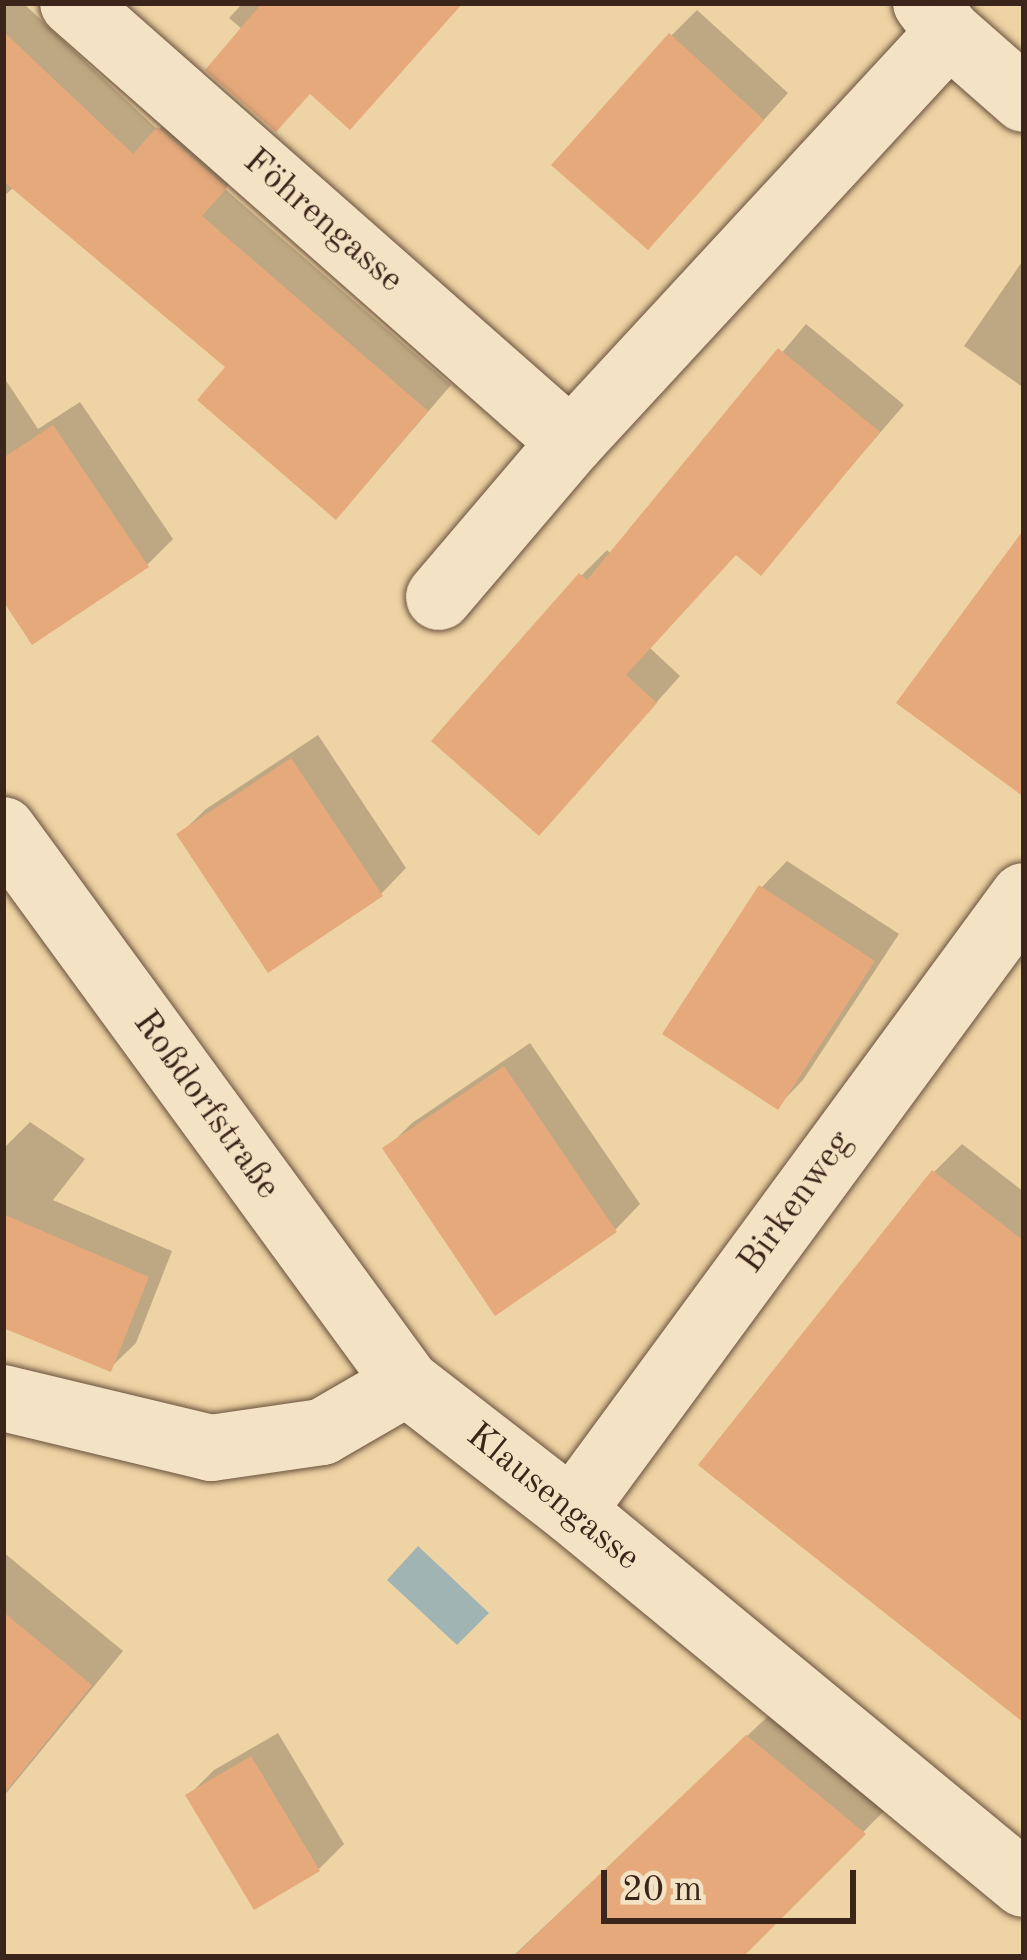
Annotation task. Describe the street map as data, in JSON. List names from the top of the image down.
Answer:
{
  "streets": {
    "street": [
      "Föhrengasse",
      "Roßdorfstraße",
      "Birkenweg",
      "Klausengasse"
    ]
  },
  "crossings": [
    ["Roßdorfstraße", "Klausengasse"],
    ["Birkenweg", "Klausengasse"]
  ],
  "scale_bar": "20 m"
}
